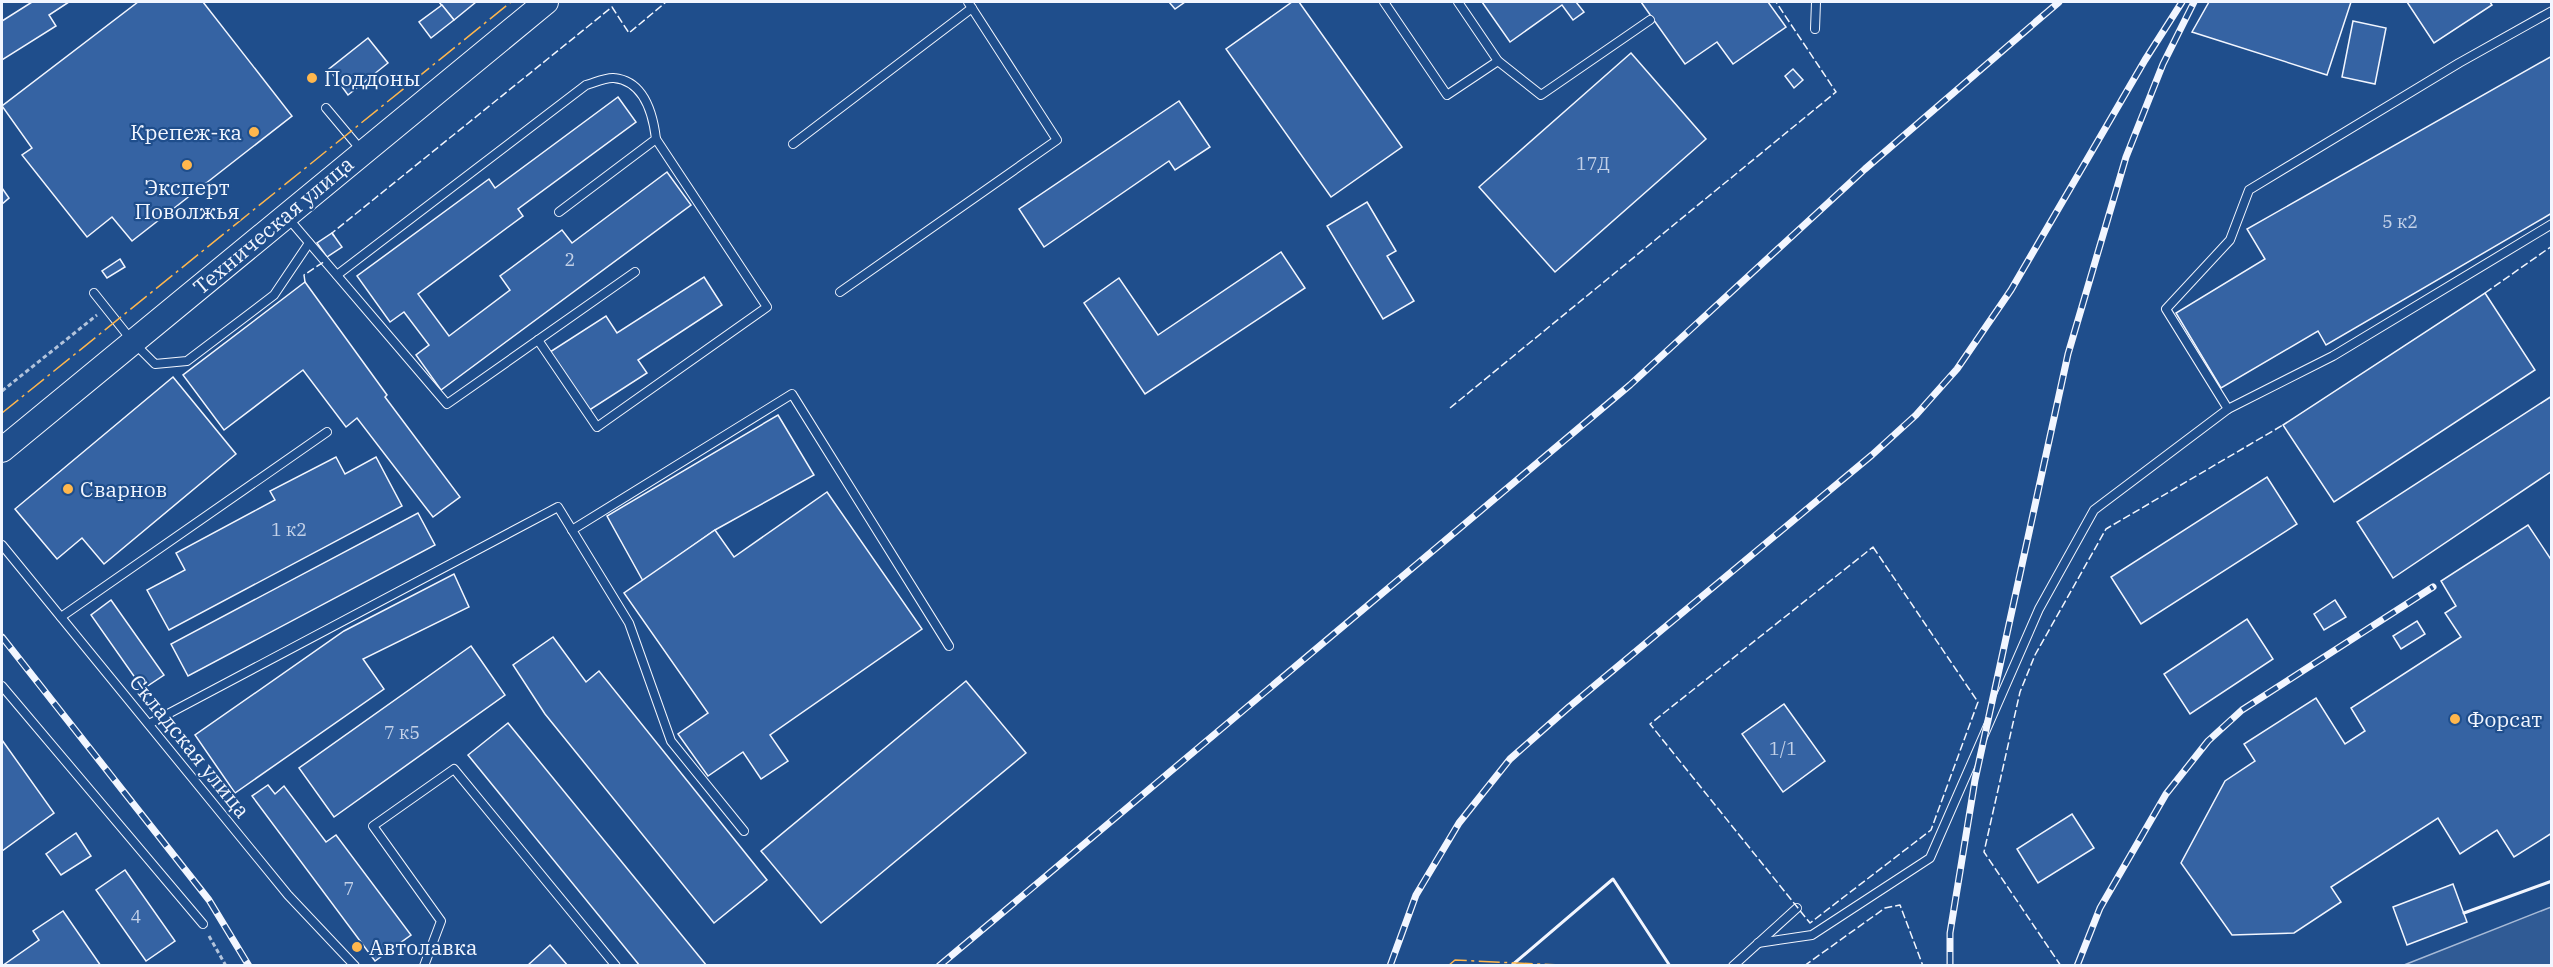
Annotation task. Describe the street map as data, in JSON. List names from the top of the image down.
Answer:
{
  "streets": {
    "main road": ["Техническая улица"],
    "lane": ["Складская улица"]
  },
  "places": [
    "Поддоны",
    "Крепеж-ка",
    "Эксперт Поволжья",
    "Сварнов",
    "Форсат",
    "Автолавка"
  ],
  "house_numbers": [
    "17Д",
    "5 к2",
    "2",
    "1 к2",
    "7 к5",
    "1/1",
    "7",
    "4"
  ]
}
